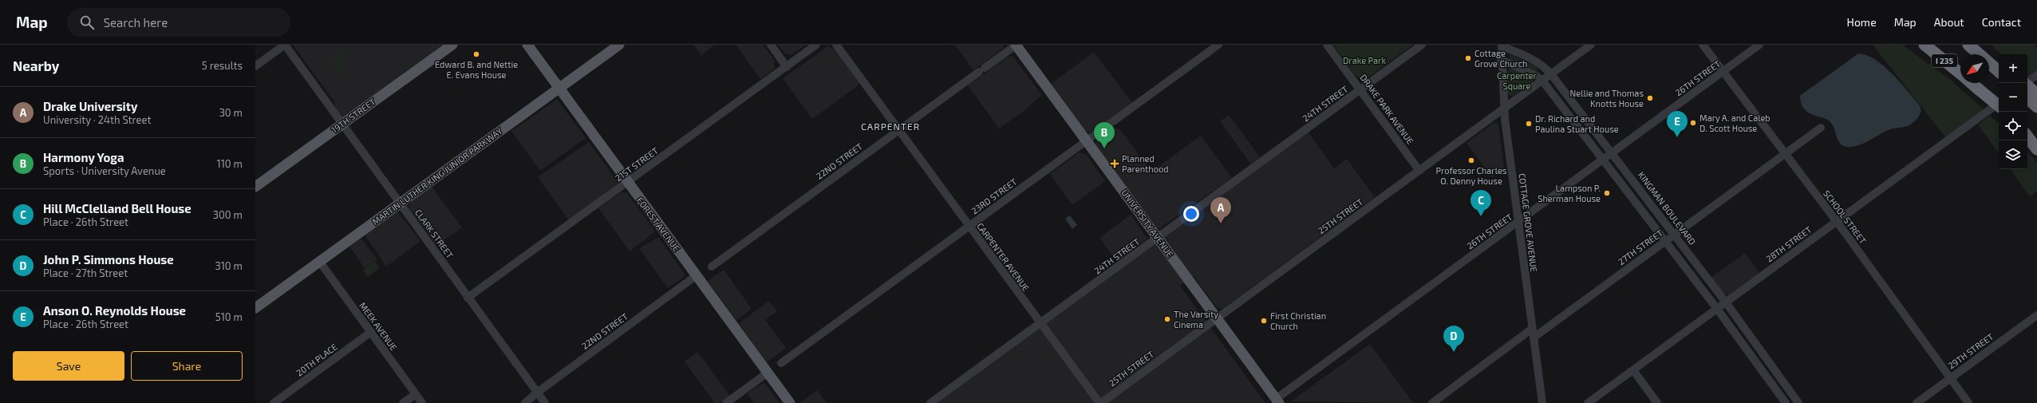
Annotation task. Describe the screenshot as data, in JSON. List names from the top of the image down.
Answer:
{
  "streets": {
    "highway": ["I 235"],
    "main road": [
      "19TH STREET",
      "MARTIN LUTHER KING JUNIOR PARKWAY",
      "UNIVERSITY AVENUE",
      "FOREST AVENUE"
    ],
    "street": [
      "26TH STREET",
      "24TH STREET",
      "DRAKE PARK AVENUE",
      "22ND STREET",
      "21ST STREET",
      "23RD STREET",
      "KINGMAN BOULEVARD",
      "25TH STREET",
      "SCHOOL STREET",
      "COTTAGE GROVE AVENUE",
      "CLARK STREET",
      "28TH STREET",
      "27TH STREET",
      "CARPENTER AVENUE",
      "MEEK AVENUE",
      "29TH STREET",
      "20TH PLACE"
    ]
  },
  "crossings": [
    ["26TH STREET", "KINGMAN BOULEVARD"],
    ["26TH STREET", "SCHOOL STREET"],
    ["26TH STREET", "COTTAGE GROVE AVENUE"],
    ["26TH STREET", "UNIVERSITY AVENUE"],
    ["24TH STREET", "DRAKE PARK AVENUE"],
    ["24TH STREET", "UNIVERSITY AVENUE"],
    ["24TH STREET", "CARPENTER AVENUE"],
    ["DRAKE PARK AVENUE", "25TH STREET"],
    ["19TH STREET", "CLARK STREET"],
    ["22ND STREET", "UNIVERSITY AVENUE"],
    ["22ND STREET", "FOREST AVENUE"],
    ["22ND STREET", "CLARK STREET"],
    ["22ND STREET", "CARPENTER AVENUE"],
    ["21ST STREET", "FOREST AVENUE"],
    ["21ST STREET", "CLARK STREET"],
    ["MARTIN LUTHER KING JUNIOR PARKWAY", "FOREST AVENUE"],
    ["MARTIN LUTHER KING JUNIOR PARKWAY", "CLARK STREET"],
    ["MARTIN LUTHER KING JUNIOR PARKWAY", "MEEK AVENUE"],
    ["23RD STREET", "UNIVERSITY AVENUE"],
    ["23RD STREET", "CARPENTER AVENUE"],
    ["KINGMAN BOULEVARD", "25TH STREET"],
    ["KINGMAN BOULEVARD", "COTTAGE GROVE AVENUE"],
    ["KINGMAN BOULEVARD", "28TH STREET"],
    ["KINGMAN BOULEVARD", "27TH STREET"],
    ["25TH STREET", "COTTAGE GROVE AVENUE"],
    ["25TH STREET", "UNIVERSITY AVENUE"],
    ["25TH STREET", "CARPENTER AVENUE"],
    ["SCHOOL STREET", "28TH STREET"],
    ["SCHOOL STREET", "27TH STREET"],
    ["SCHOOL STREET", "29TH STREET"],
    ["COTTAGE GROVE AVENUE", "27TH STREET"],
    ["MEEK AVENUE", "20TH PLACE"]
  ],
  "districts": ["CARPENTER"],
  "parks": ["Drake Park", "Carpenter Square"],
  "places": {
    "other": [
      "Edward B. and Nettie E. Evans House",
      "Cottage Grove Church",
      "Nellie and Thomas Knotts House",
      "Mary A. and Caleb D. Scott House",
      "Dr. Richard and Paulina Stuart House",
      "Professor Charles O. Denny House",
      "Lampson P. Sherman House",
      "The Varsity Cinema",
      "First Christian Church"
    ],
    "health": ["Planned Parenthood"]
  },
  "north": "bottom left",
  "page": {
    "header": "Map",
    "search": "Search here",
    "nav": [
      "Home",
      "Map",
      "About",
      "Contact"
    ],
    "heading": ["Nearby", "5 results"],
    "map_buttons": ["+", "−"],
    "list": [
      {
        "mark": "A",
        "name": "Drake University",
        "note": "University · 24th Street",
        "value": "30 m"
      },
      {
        "mark": "B",
        "name": "Harmony Yoga",
        "note": "Sports · University Avenue",
        "value": "110 m"
      },
      {
        "mark": "C",
        "name": "Hill McClelland Bell House",
        "note": "Place · 26th Street",
        "value": "300 m"
      },
      {
        "mark": "D",
        "name": "John P. Simmons House",
        "note": "Place · 27th Street",
        "value": "310 m"
      },
      {
        "mark": "E",
        "name": "Anson O. Reynolds House",
        "note": "Place · 26th Street",
        "value": "510 m"
      }
    ],
    "pins": [
      "E",
      "B",
      "C",
      "A",
      "D"
    ],
    "buttons": ["Save", "Share"]
  }
}
